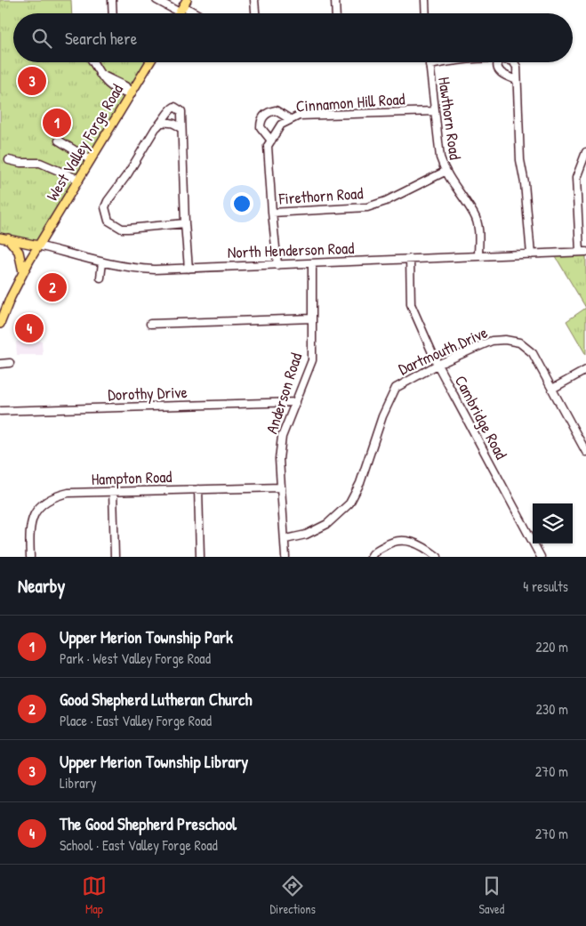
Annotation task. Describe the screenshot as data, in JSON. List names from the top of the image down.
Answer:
{
  "streets": {
    "main road": ["West Valley Forge Road", "North Henderson Road"],
    "street": [
      "Cinnamon Hill Road",
      "Hawthorn Road",
      "Firethorn Road",
      "Dartmouth Drive",
      "Dorothy Drive",
      "Anderson Road",
      "Cambridge Road",
      "Hampton Road"
    ]
  },
  "crossings": [
    ["Cinnamon Hill Road", "Hawthorn Road"],
    ["Cinnamon Hill Road", "Firethorn Road"],
    ["Cinnamon Hill Road", "North Henderson Road"],
    ["Hawthorn Road", "Firethorn Road"],
    ["Hawthorn Road", "North Henderson Road"],
    ["West Valley Forge Road", "North Henderson Road"],
    ["North Henderson Road", "Anderson Road"],
    ["North Henderson Road", "Cambridge Road"],
    ["Dartmouth Drive", "Anderson Road"],
    ["Dartmouth Drive", "Cambridge Road"],
    ["Dorothy Drive", "Anderson Road"],
    ["Anderson Road", "Hampton Road"]
  ],
  "page": {
    "search": "Search here",
    "pins": [
      "3",
      "1",
      "2",
      "4"
    ],
    "heading": ["Nearby", "4 results"],
    "list": [
      {
        "mark": "1",
        "name": "Upper Merion Township Park",
        "note": "Park · West Valley Forge Road",
        "value": "220 m"
      },
      {
        "mark": "2",
        "name": "Good Shepherd Lutheran Church",
        "note": "Place · East Valley Forge Road",
        "value": "230 m"
      },
      {
        "mark": "3",
        "name": "Upper Merion Township Library",
        "note": "Library",
        "value": "270 m"
      },
      {
        "mark": "4",
        "name": "The Good Shepherd Preschool",
        "note": "School · East Valley Forge Road",
        "value": "270 m"
      }
    ],
    "nav": ["Map", "Directions", "Saved"]
  }
}
